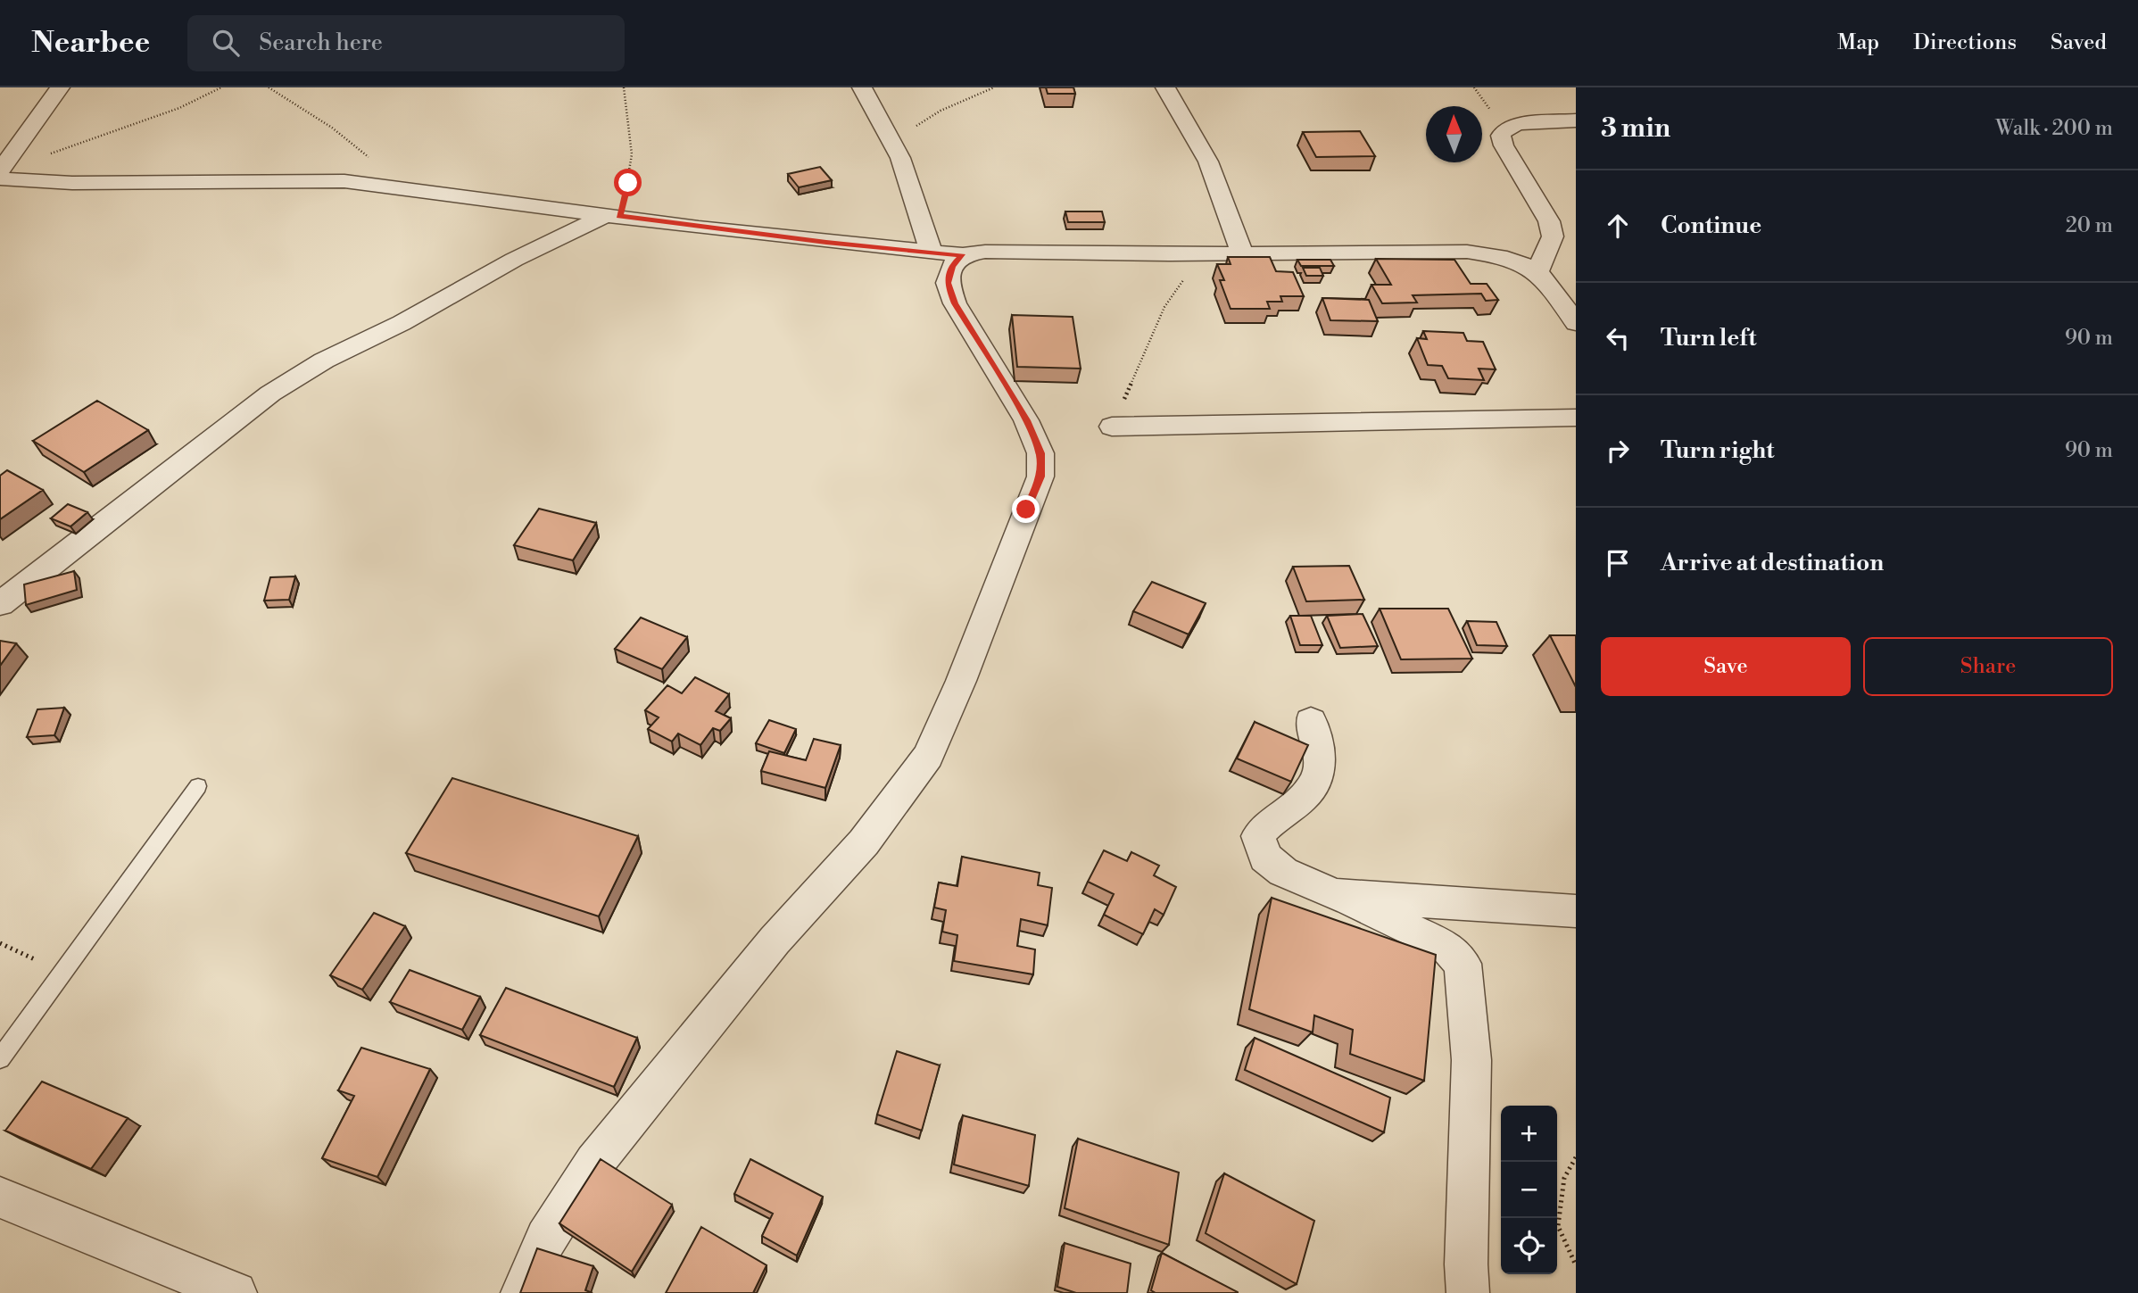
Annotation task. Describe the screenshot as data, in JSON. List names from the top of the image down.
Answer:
{
  "north": "top",
  "page": {
    "header": "Nearbee",
    "search": "Search here",
    "nav": ["Map", "Directions", "Saved"],
    "heading": ["3 min", "Walk · 200 m"],
    "list": [
      ["Continue", "20 m"],
      ["Turn left", "90 m"],
      ["Turn right", "90 m"],
      "Arrive at destination"
    ],
    "buttons": ["Save", "Share"],
    "map_buttons": ["+", "−"]
  }
}
